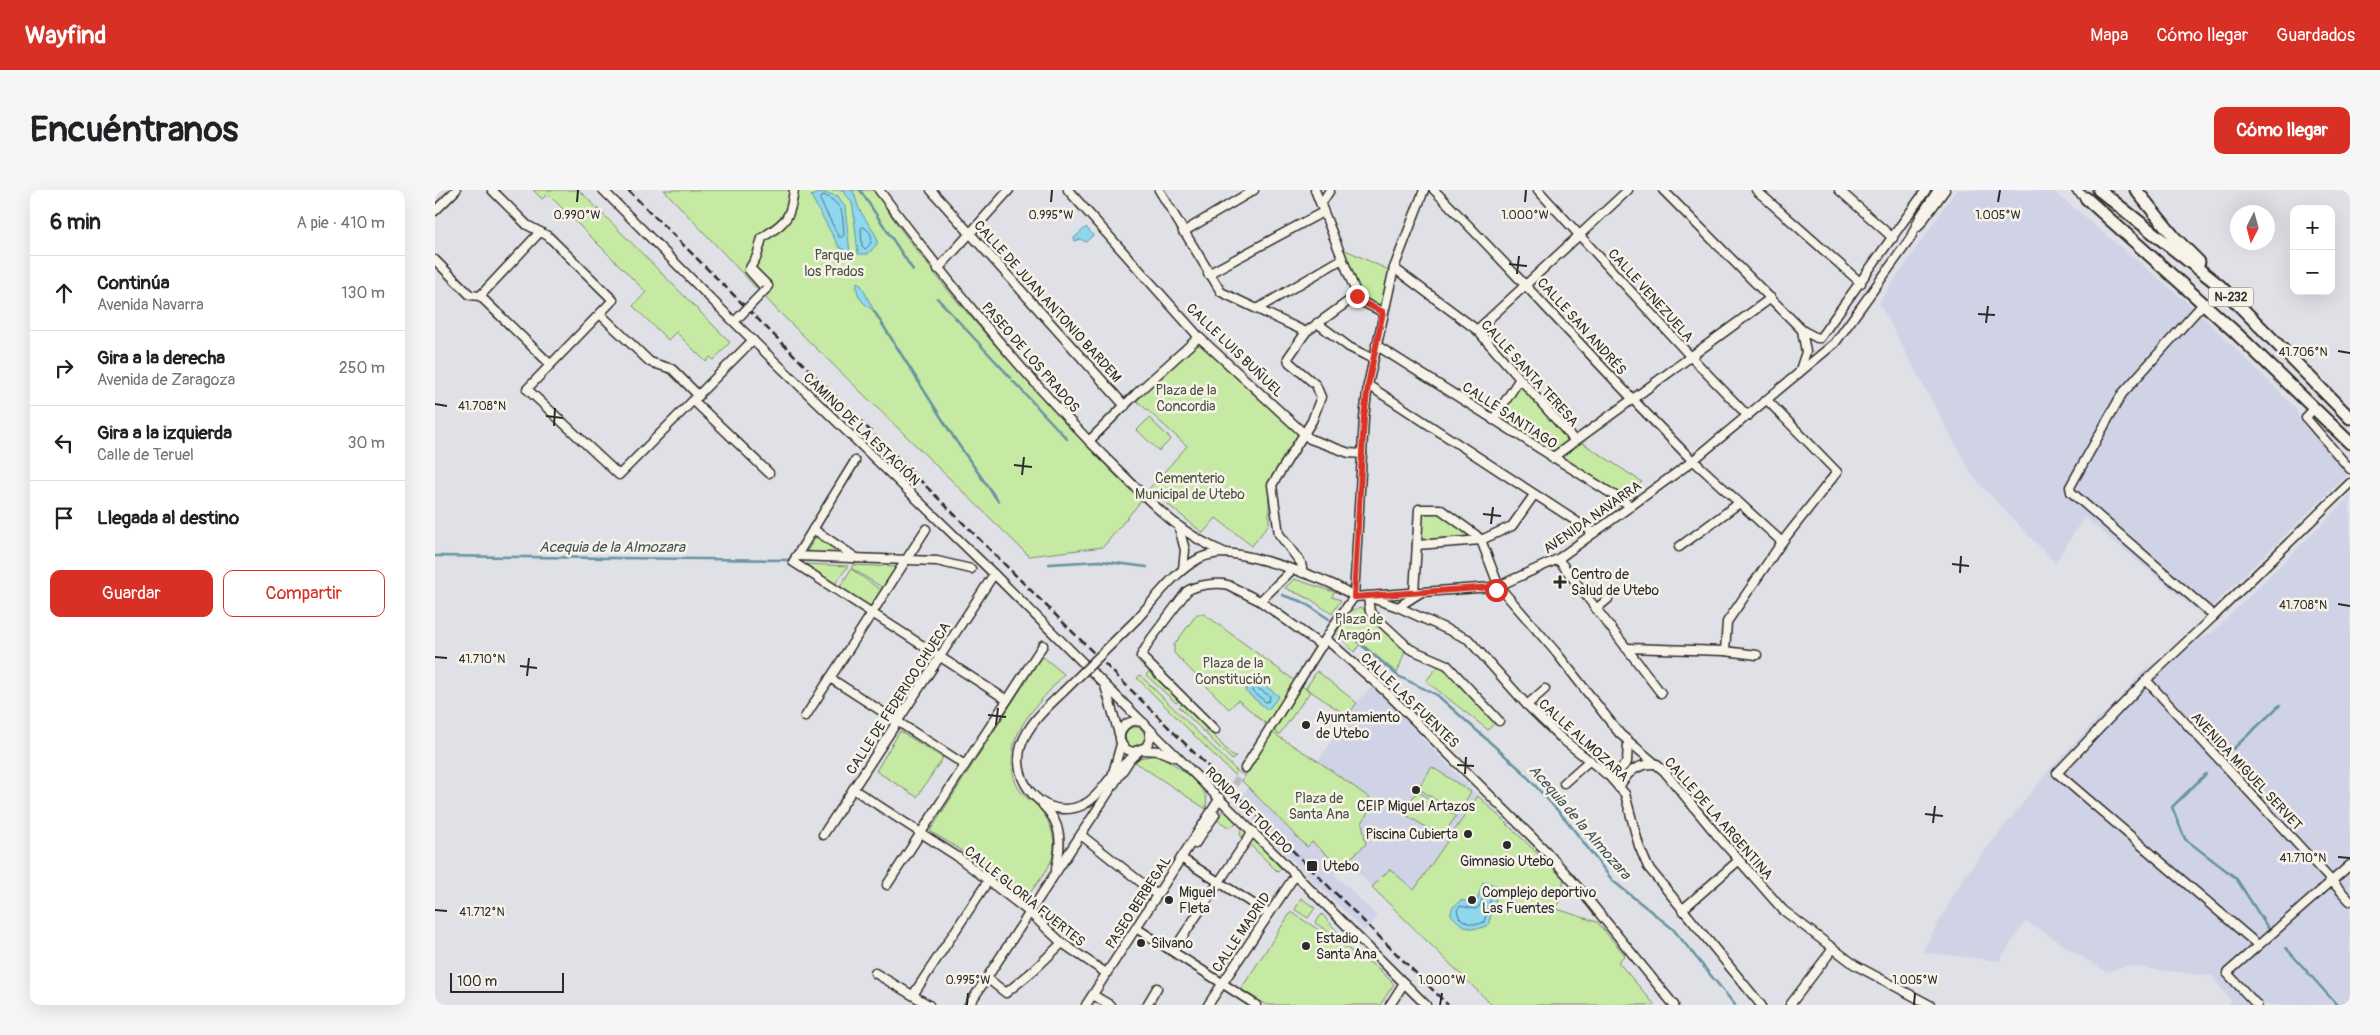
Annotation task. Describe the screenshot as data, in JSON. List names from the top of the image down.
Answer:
{
  "streets": {
    "highway": ["N-232"],
    "street": [
      "CALLE VENEZUELA",
      "CALLE DE JUAN ANTONIO BARDEM",
      "CALLE SAN ANDRÉS",
      "CALLE LUIS BUÑUEL",
      "PASEO DE LOS PRADOS",
      "CALLE SANTA TERESA",
      "CALLE SANTIAGO",
      "CAMINO DE LA ESTACIÓN",
      "AVENIDA NAVARRA",
      "CALLE DE FEDERICO CHUECA",
      "CALLE LAS FUENTES",
      "CALLE ALMOZARA",
      "AVENIDA MIGUEL SERVET",
      "RONDA DE TOLEDO",
      "CALLE DE LA ARGENTINA",
      "CALLE GLORIA FUERTES",
      "PASEO BERBEGAL",
      "CALLE MADRID"
    ]
  },
  "crossings": [
    ["CALLE VENEZUELA", "AVENIDA NAVARRA"],
    ["CALLE SAN ANDRÉS", "AVENIDA NAVARRA"],
    ["CALLE SANTIAGO", "AVENIDA NAVARRA"],
    ["CAMINO DE LA ESTACIÓN", "CALLE DE FEDERICO CHUECA"],
    ["CAMINO DE LA ESTACIÓN", "RONDA DE TOLEDO"],
    ["AVENIDA NAVARRA", "CALLE ALMOZARA"],
    ["AVENIDA NAVARRA", "CALLE DE LA ARGENTINA"],
    ["CALLE DE FEDERICO CHUECA", "CALLE GLORIA FUERTES"],
    ["RONDA DE TOLEDO", "CALLE MADRID"],
    ["CALLE GLORIA FUERTES", "PASEO BERBEGAL"]
  ],
  "water": ["Acequia de la Almozara"],
  "parks": [
    "Parque los Prados",
    "Plaza de la Concordia",
    "Cementerio Municipal de Utebo",
    "Plaza de Aragón",
    "Plaza de la Constitución",
    "Plaza de Santa Ana"
  ],
  "places": {
    "health": ["Centro de Salud de Utebo"],
    "other": [
      "Ayuntamiento de Utebo",
      "CEIP Miguel Artazos",
      "Piscina Cubierta",
      "Gimnasio Utebo",
      "Miguel Fleta",
      "Complejo deportivo Las Fuentes",
      "Silvano",
      "Estadio Santa Ana"
    ],
    "transit": ["Utebo"]
  },
  "scale_bar": "100 m",
  "north": "bottom",
  "page": {
    "header": "Wayfind",
    "nav": ["Mapa", "Cómo llegar", "Guardados"],
    "buttons": [
      "Cómo llegar",
      ["Guardar", "Compartir"]
    ],
    "title": "Encuéntranos",
    "heading": ["6 min", "A pie · 410 m"],
    "map_buttons": ["+", "−"],
    "list": [
      ["Continúa", "Avenida Navarra", "130 m"],
      ["Gira a la derecha", "Avenida de Zaragoza", "250 m"],
      ["Gira a la izquierda", "Calle de Teruel", "30 m"],
      "Llegada al destino"
    ],
    "scale": "100 m"
  },
  "coordinates": [
    "0.990°W",
    "0.995°W",
    "1.000°W",
    "1.005°W",
    "41.706°N",
    "41.708°N",
    "41.710°N",
    "41.712°N"
  ]
}
